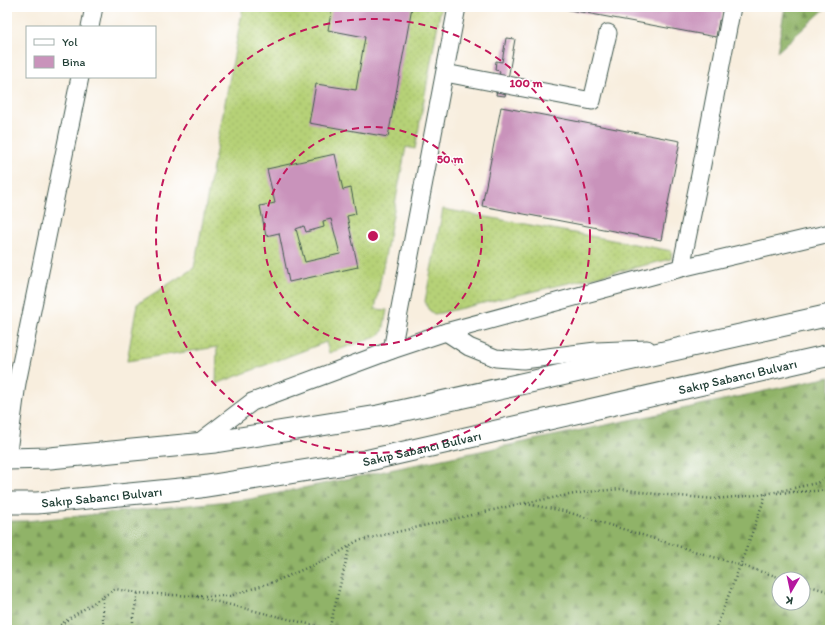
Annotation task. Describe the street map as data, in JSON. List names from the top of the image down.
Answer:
{
  "streets": {
    "main road": ["Sakıp Sabancı Bulvarı"]
  },
  "legend": ["Yol", "Bina"],
  "north": "bottom",
  "rings": ["100 m", "50 m"]
}
